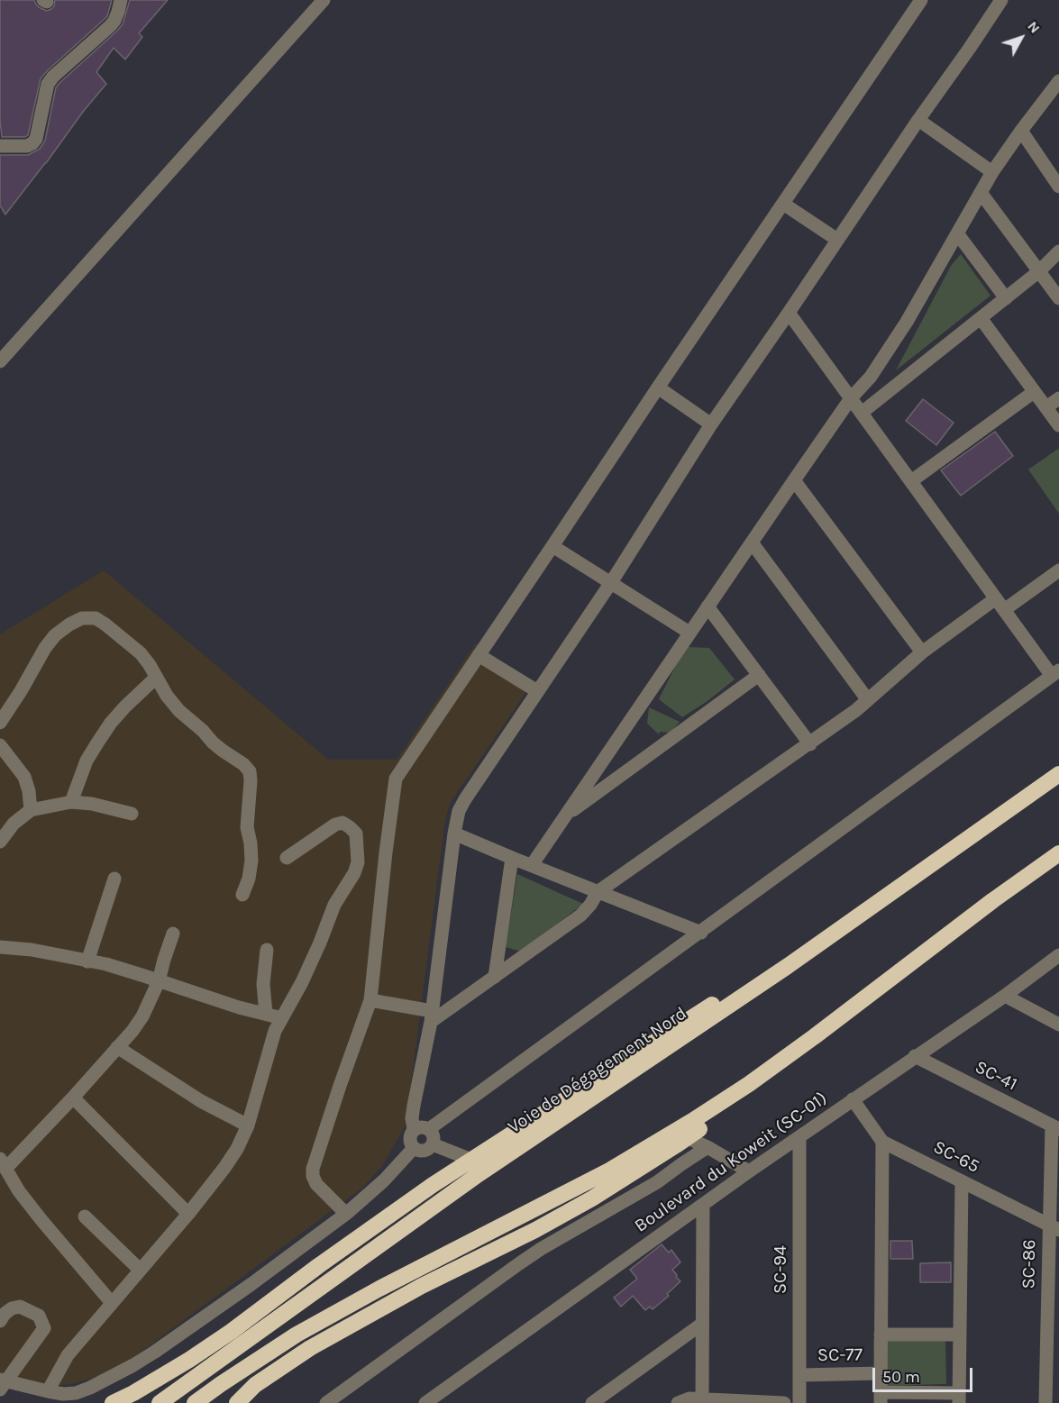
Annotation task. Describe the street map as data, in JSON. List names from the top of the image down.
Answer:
{
  "streets": {
    "highway": ["Voie de Dégagement Nord"],
    "street": [
      "SC-41",
      "SC-65",
      "Boulevard du Koweit (SC-01)",
      "SC-86",
      "SC-94",
      "SC-77"
    ]
  },
  "crossings": [
    ["SC-41", "Boulevard du Koweit (SC-01)"],
    ["SC-41", "SC-86"],
    ["SC-65", "Boulevard du Koweit (SC-01)"],
    ["SC-65", "SC-86"],
    ["Boulevard du Koweit (SC-01)", "SC-94"],
    ["SC-94", "SC-77"]
  ],
  "scale_bar": "50 m",
  "north": "top right"
}
